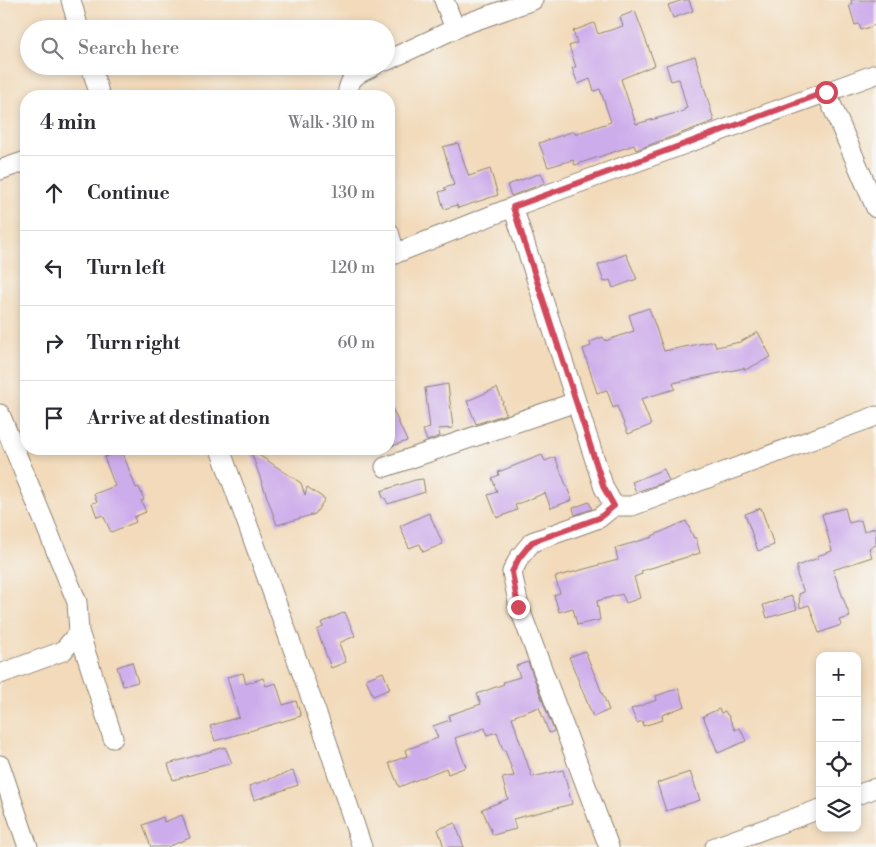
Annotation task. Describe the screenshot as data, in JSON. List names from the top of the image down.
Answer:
{
  "page": {
    "search": "Search here",
    "heading": ["4 min", "Walk · 310 m"],
    "list": [
      ["Continue", "130 m"],
      ["Turn left", "120 m"],
      ["Turn right", "60 m"],
      "Arrive at destination"
    ],
    "map_buttons": ["+", "−"]
  }
}
